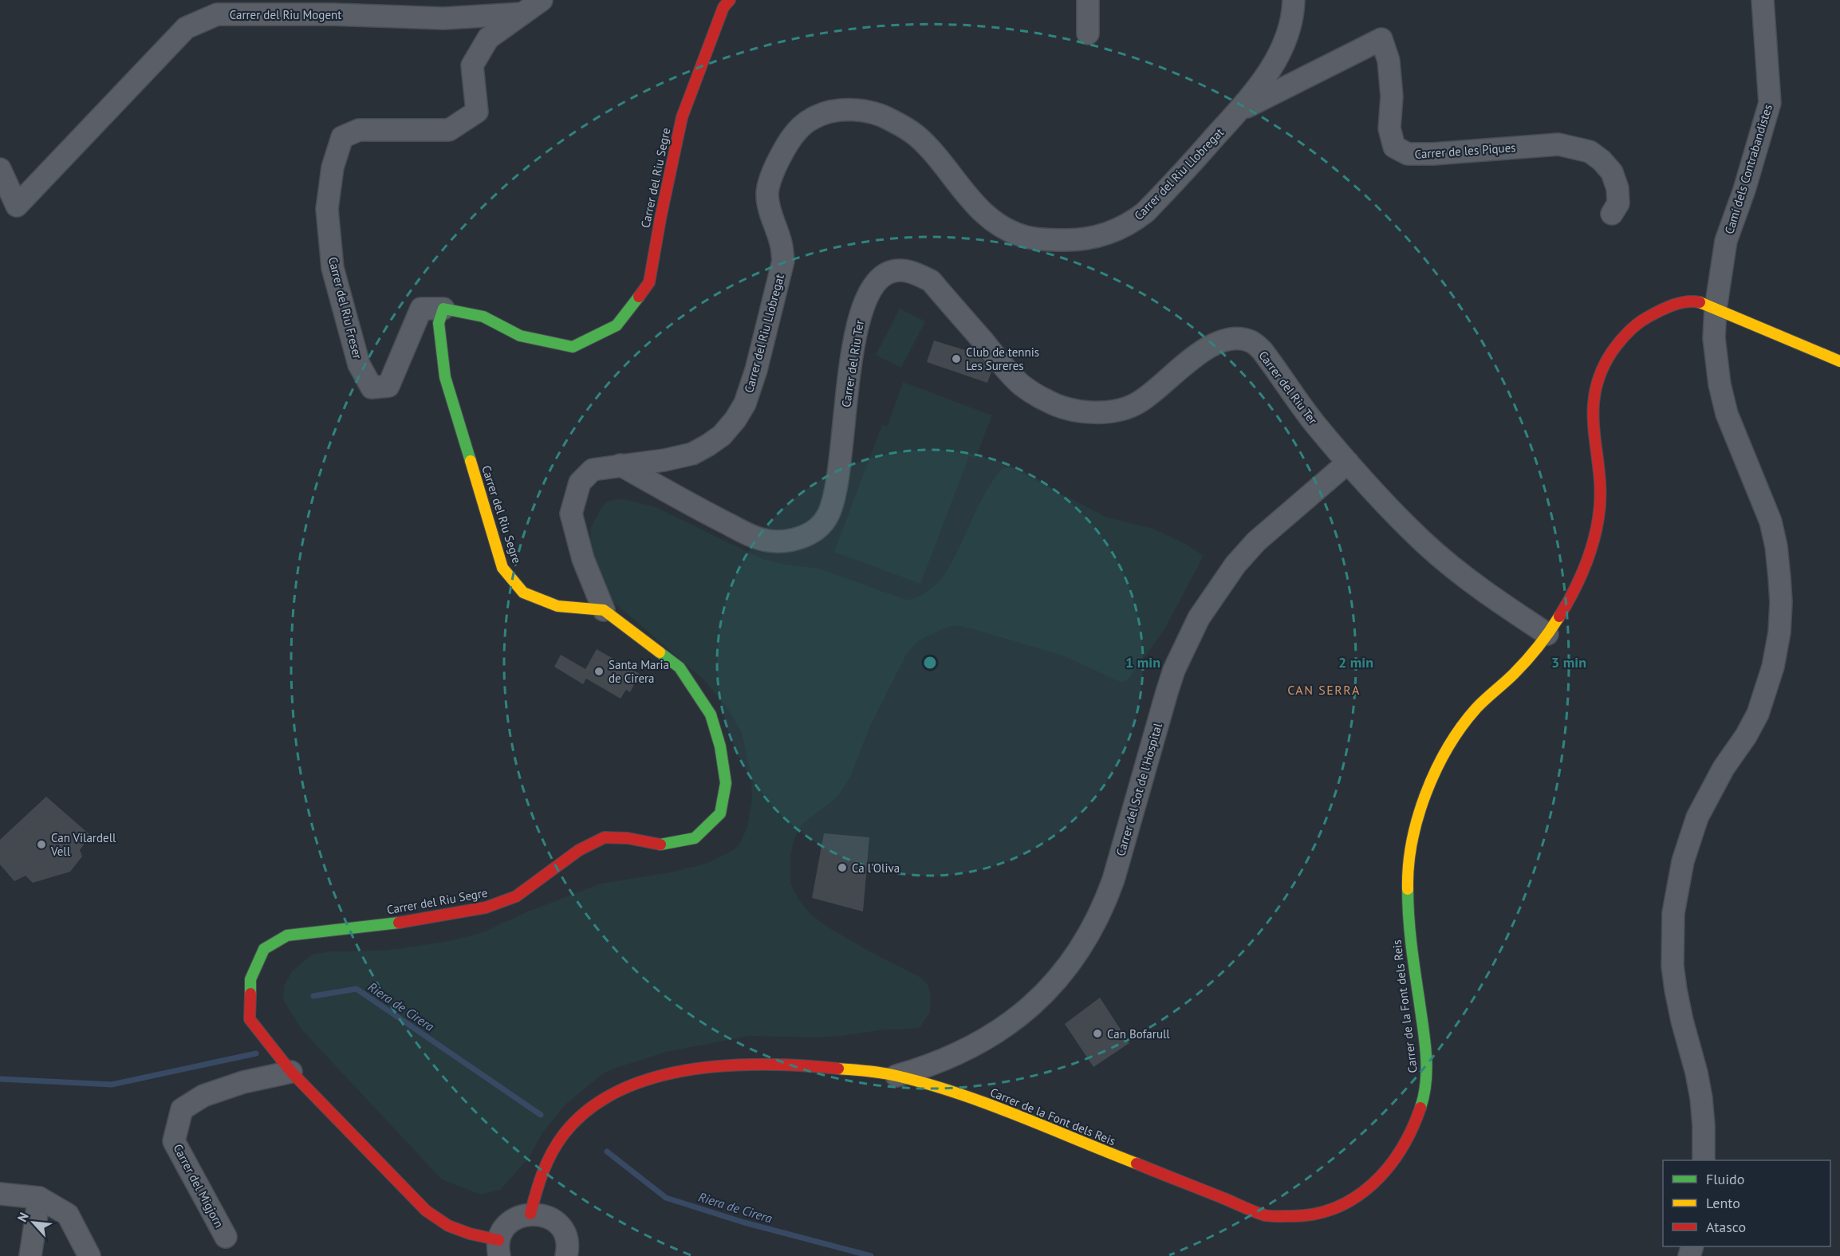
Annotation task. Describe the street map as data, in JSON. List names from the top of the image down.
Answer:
{
  "streets": {
    "street": [
      "Carrer del Riu Mogent",
      "Carrer de les Piques",
      "Camí dels Contrabandistes",
      "Carrer del Riu Llobregat",
      "Carrer del Riu Segre",
      "Carrer del Riu Freser",
      "Carrer del Riu Ter",
      "Carrer del Sot de l'Hospital",
      "Carrer de la Font dels Reis",
      "Carrer del Migjorn"
    ]
  },
  "crossings": [
    ["Carrer del Riu Mogent", "Carrer del Riu Freser"],
    ["Carrer de les Piques", "Carrer del Riu Llobregat"],
    ["Camí dels Contrabandistes", "Carrer de la Font dels Reis"],
    ["Carrer del Riu Llobregat", "Carrer del Riu Segre"],
    ["Carrer del Riu Llobregat", "Carrer del Riu Ter"],
    ["Carrer del Riu Segre", "Carrer del Riu Freser"],
    ["Carrer del Riu Segre", "Carrer del Migjorn"],
    ["Carrer del Riu Ter", "Carrer del Sot de l'Hospital"],
    ["Carrer del Riu Ter", "Carrer de la Font dels Reis"],
    ["Carrer del Sot de l'Hospital", "Carrer de la Font dels Reis"]
  ],
  "districts": ["CAN SERRA"],
  "water": ["Riera de Cirera"],
  "places": [
    "Club de tennis Les Sureres",
    "Santa Maria de Cirera",
    "Can Vilardell Vell",
    "Ca l'Oliva",
    "Can Bofarull"
  ],
  "legend": ["Fluido", "Lento", "Atasco"],
  "north": "top left",
  "rings": ["1 min", "2 min", "3 min"]
}
